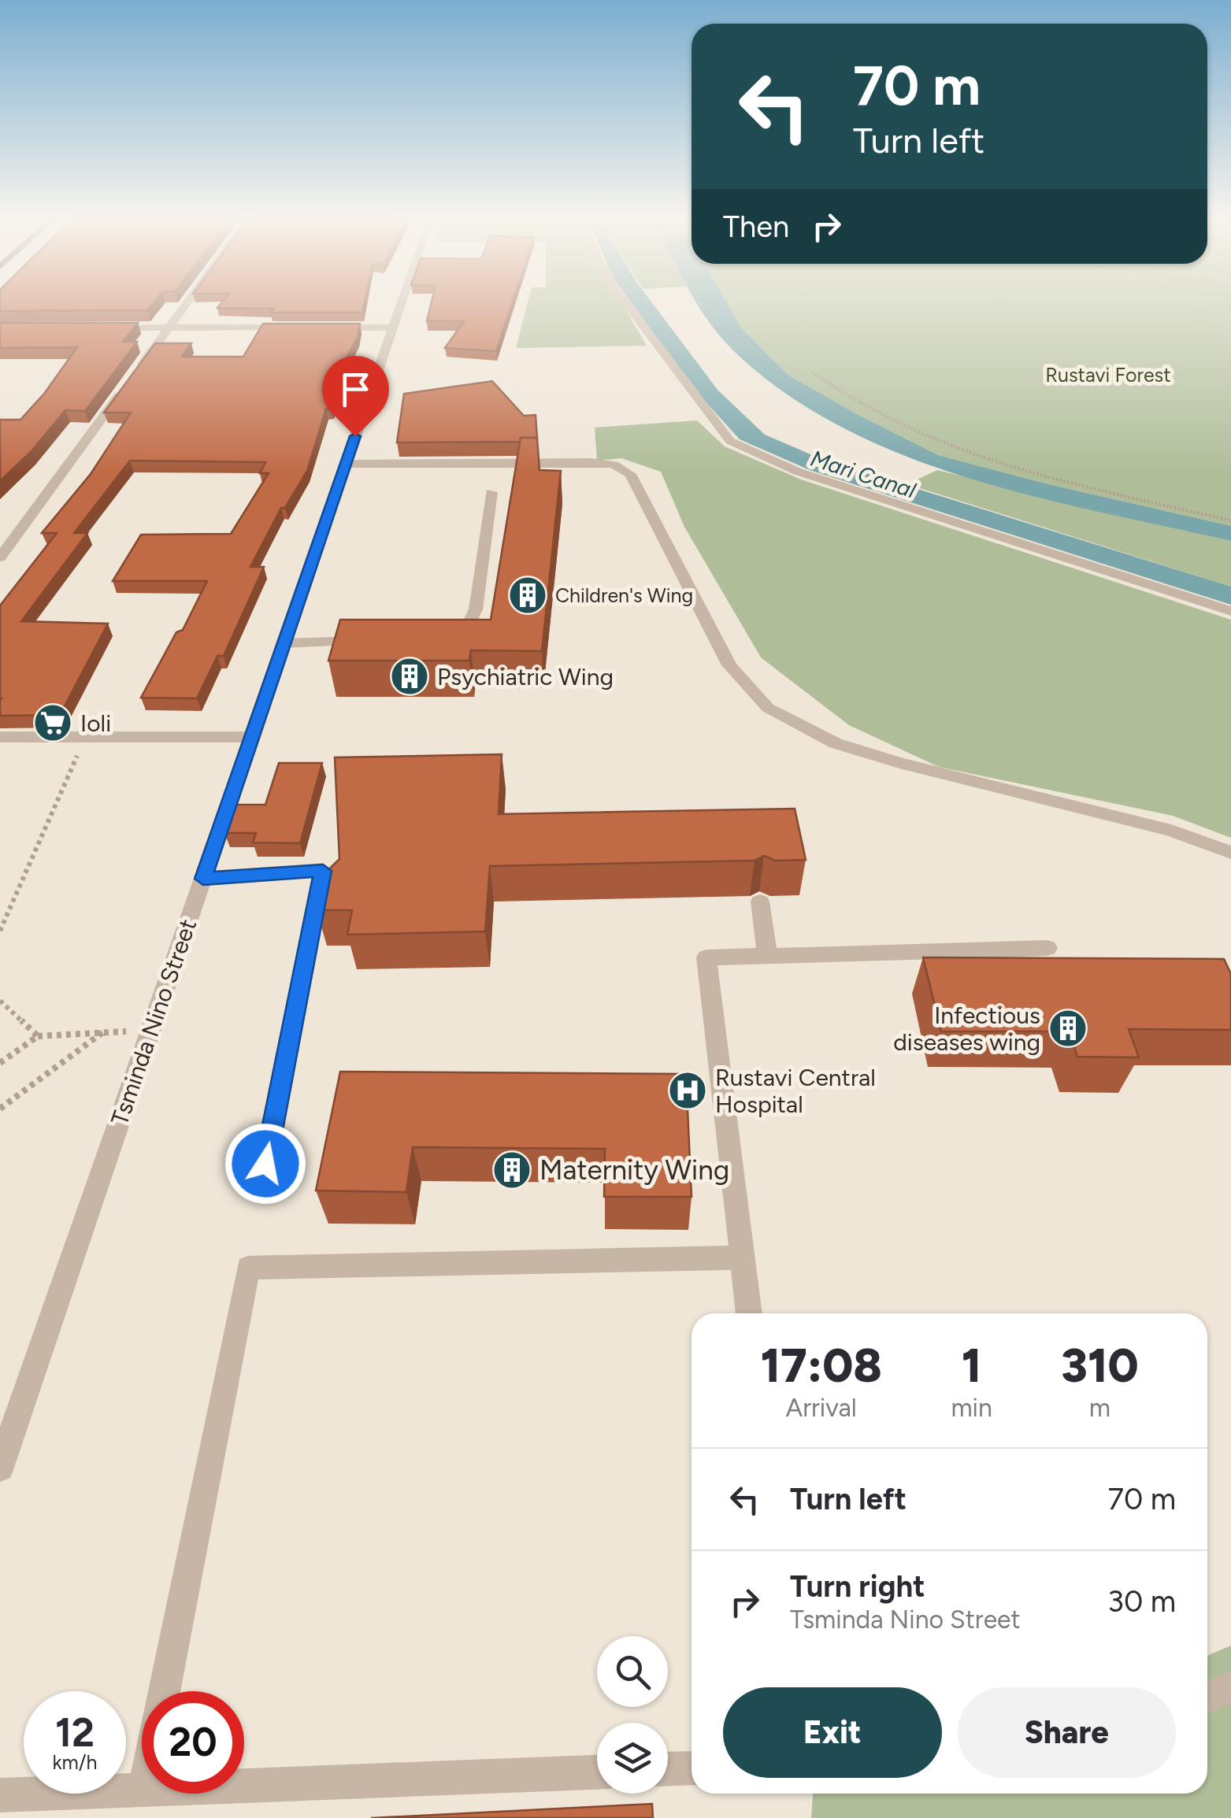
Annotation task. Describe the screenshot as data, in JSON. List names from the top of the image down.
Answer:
{
  "streets": {
    "street": ["Tsminda Nino Street"]
  },
  "water": ["Mari Canal"],
  "parks": ["Rustavi Forest"],
  "places": {
    "building": [
      "Children's Wing",
      "Psychiatric Wing",
      "Infectious diseases wing",
      "Maternity Wing"
    ],
    "supermarket": ["Ioli"],
    "hospital": ["Rustavi Central Hospital"]
  },
  "page": {
    "turn": ["70 m", "Turn left"],
    "then": "Then",
    "eta": [
      "17:08",
      "Arrival",
      "1",
      "min",
      "310",
      "m"
    ],
    "list": [
      {
        "name": "Turn left",
        "value": "70 m"
      },
      {
        "name": "Turn right",
        "note": "Tsminda Nino Street",
        "value": "30 m"
      }
    ],
    "buttons": ["Exit", "Share"],
    "speed": "12 km/h",
    "limit": "20"
  }
}
